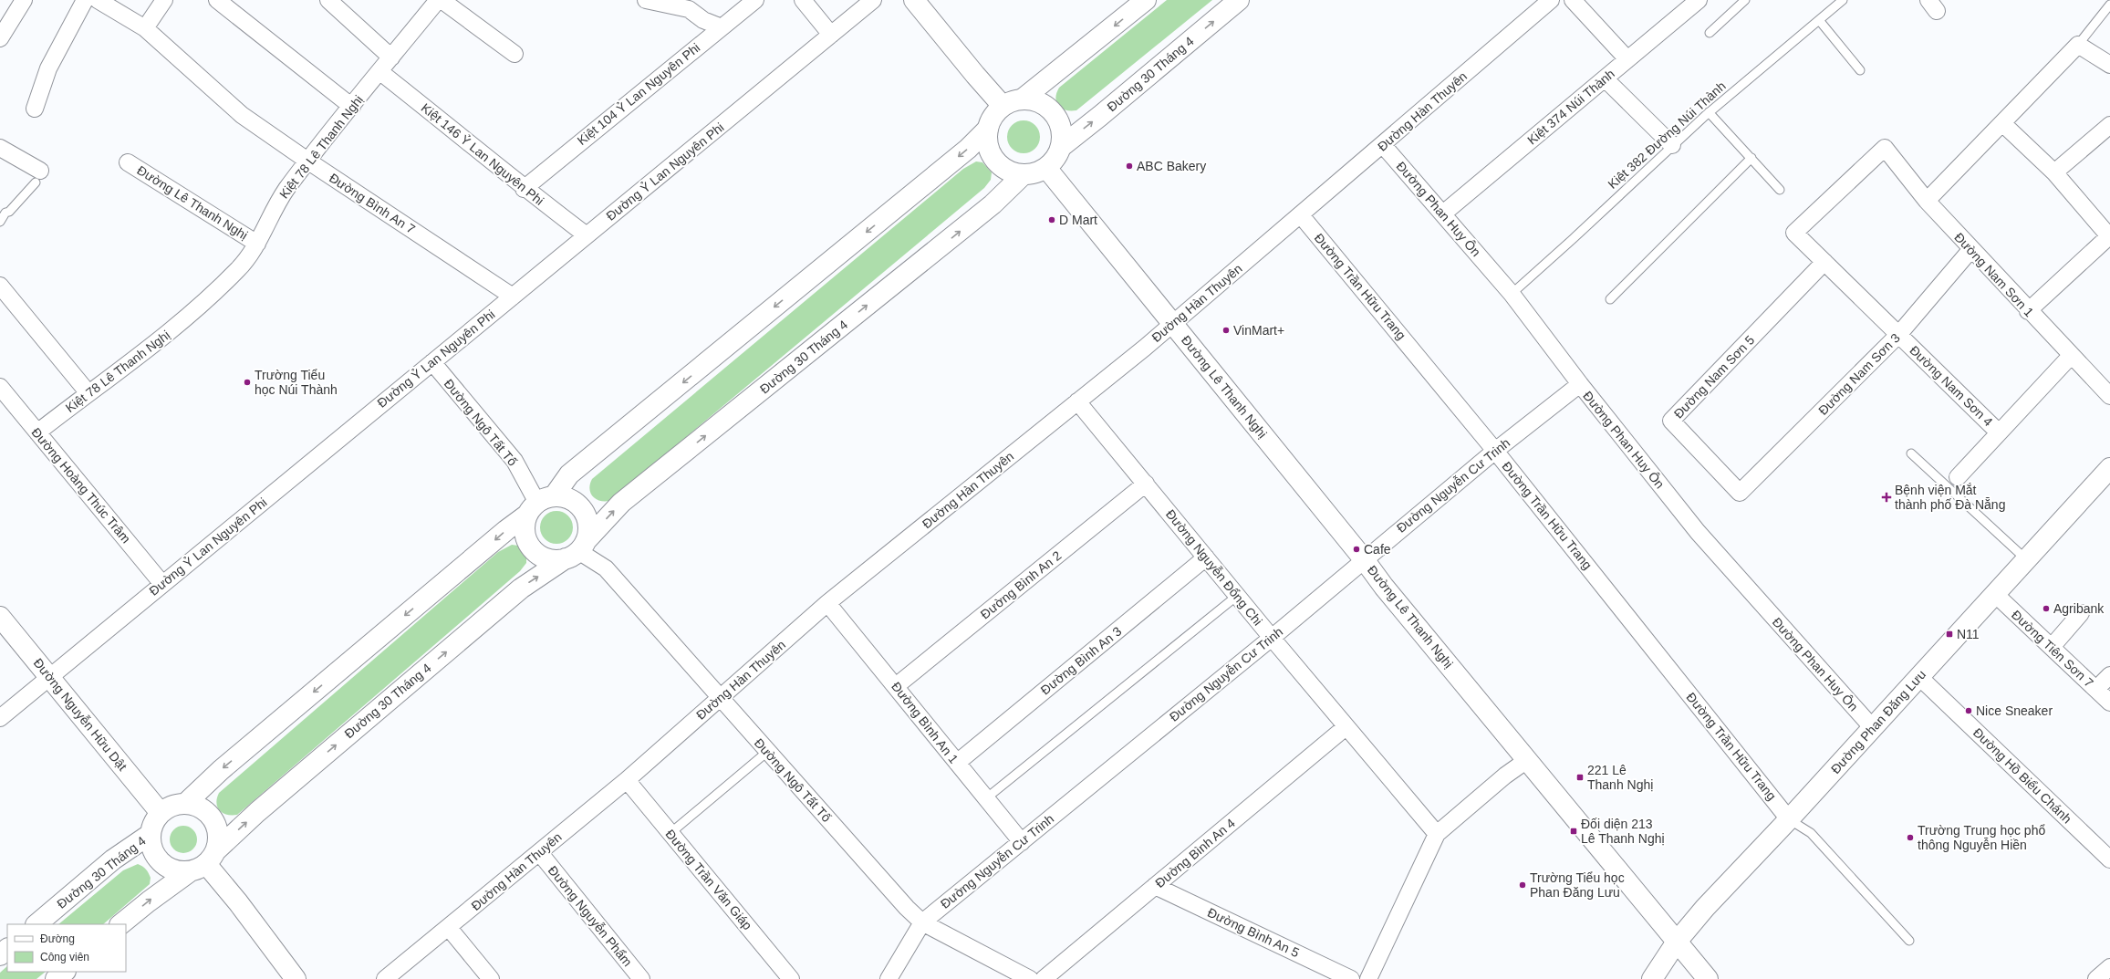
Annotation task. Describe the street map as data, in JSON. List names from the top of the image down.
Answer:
{
  "streets": {
    "street": [
      "Đường 30 Tháng 4",
      "Kiệt 104 Ỷ Lan Nguyên Phi",
      "Kiệt 374 Núi Thành",
      "Đường Hàn Thuyên",
      "Kiệt 78 Lê Thanh Nghị",
      "Kiệt 146 Ỷ Lan Nguyên Phi",
      "Đường Ỷ Lan Nguyên Phi",
      "Đường Lê Thanh Nghị",
      "Đường Bình An 7",
      "Đường Phan Huy Ôn",
      "Đường Nam Sơn 1",
      "Đường Trần Hữu Trang",
      "Đường Nam Sơn 3",
      "Đường Nam Sơn 5",
      "Đường Nam Sơn 4",
      "Đường Ngô Tất Tố",
      "Đường Hoàng Thúc Trâm",
      "Đường Nguyễn Cư Trinh",
      "Đường Nguyễn Đổng Chi",
      "Đường Bình An 2",
      "Đường Tiên Sơn 7",
      "Đường Bình An 3",
      "Đường Nguyễn Hữu Dật",
      "Đường Phan Đăng Lưu",
      "Đường Bình An 1",
      "Đường Hồ Biểu Chánh",
      "Đường Bình An 4",
      "Đường Trần Văn Giáp",
      "Đường Nguyễn Phẩm",
      "Đường Bình An 5"
    ],
    "lane": ["Kiệt 382 Đường Núi Thành"]
  },
  "crossings": [
    ["Đường 30 Tháng 4", "Đường Lê Thanh Nghị"],
    ["Đường 30 Tháng 4", "Đường Ngô Tất Tố"],
    ["Đường 30 Tháng 4", "Đường Nguyễn Hữu Dật"],
    ["Kiệt 104 Ỷ Lan Nguyên Phi", "Kiệt 146 Ỷ Lan Nguyên Phi"],
    ["Kiệt 374 Núi Thành", "Đường Phan Huy Ôn"],
    ["Đường Hàn Thuyên", "Đường Lê Thanh Nghị"],
    ["Đường Hàn Thuyên", "Đường Phan Huy Ôn"],
    ["Đường Hàn Thuyên", "Đường Trần Hữu Trang"],
    ["Đường Hàn Thuyên", "Đường Ngô Tất Tố"],
    ["Đường Hàn Thuyên", "Đường Nguyễn Đổng Chi"],
    ["Đường Hàn Thuyên", "Đường Bình An 1"],
    ["Đường Hàn Thuyên", "Đường Trần Văn Giáp"],
    ["Đường Hàn Thuyên", "Đường Nguyễn Phẩm"],
    ["Kiệt 382 Đường Núi Thành", "Đường Phan Huy Ôn"],
    ["Kiệt 78 Lê Thanh Nghị", "Kiệt 146 Ỷ Lan Nguyên Phi"],
    ["Kiệt 78 Lê Thanh Nghị", "Đường Lê Thanh Nghị"],
    ["Kiệt 78 Lê Thanh Nghị", "Đường Bình An 7"],
    ["Kiệt 78 Lê Thanh Nghị", "Đường Hoàng Thúc Trâm"],
    ["Kiệt 146 Ỷ Lan Nguyên Phi", "Đường Ỷ Lan Nguyên Phi"],
    ["Đường Ỷ Lan Nguyên Phi", "Đường Bình An 7"],
    ["Đường Ỷ Lan Nguyên Phi", "Đường Ngô Tất Tố"],
    ["Đường Ỷ Lan Nguyên Phi", "Đường Hoàng Thúc Trâm"],
    ["Đường Ỷ Lan Nguyên Phi", "Đường Nguyễn Hữu Dật"],
    ["Đường Lê Thanh Nghị", "Đường Nguyễn Cư Trinh"],
    ["Đường Lê Thanh Nghị", "Đường Phan Đăng Lưu"],
    ["Đường Phan Huy Ôn", "Đường Nguyễn Cư Trinh"],
    ["Đường Phan Huy Ôn", "Đường Phan Đăng Lưu"],
    ["Đường Nam Sơn 1", "Đường Nam Sơn 3"],
    ["Đường Nam Sơn 1", "Đường Nam Sơn 4"],
    ["Đường Trần Hữu Trang", "Đường Nguyễn Cư Trinh"],
    ["Đường Trần Hữu Trang", "Đường Phan Đăng Lưu"],
    ["Đường Nam Sơn 3", "Đường Nam Sơn 5"],
    ["Đường Nam Sơn 3", "Đường Nam Sơn 4"],
    ["Đường Nam Sơn 5", "Đường Nam Sơn 4"],
    ["Đường Ngô Tất Tố", "Đường Nguyễn Cư Trinh"],
    ["Đường Nguyễn Cư Trinh", "Đường Nguyễn Đổng Chi"],
    ["Đường Nguyễn Cư Trinh", "Đường Bình An 1"],
    ["Đường Nguyễn Đổng Chi", "Đường Bình An 2"],
    ["Đường Nguyễn Đổng Chi", "Đường Bình An 3"],
    ["Đường Nguyễn Đổng Chi", "Đường Bình An 4"],
    ["Đường Bình An 2", "Đường Bình An 1"],
    ["Đường Tiên Sơn 7", "Đường Phan Đăng Lưu"],
    ["Đường Bình An 3", "Đường Bình An 1"],
    ["Đường Phan Đăng Lưu", "Đường Hồ Biểu Chánh"],
    ["Đường Bình An 4", "Đường Bình An 5"]
  ],
  "places": {
    "other": [
      "ABC Bakery",
      "D Mart",
      "VinMart+",
      "Trường Tiểu học Núi Thành",
      "Cafe",
      "Agribank",
      "Nice Sneaker",
      "Trường Trung học phổ thông Nguyễn Hiền",
      "Trường Tiểu học Phan Đăng Lưu"
    ],
    "health": ["Bệnh viện Mắt thành phố Đà Nẵng"],
    "transit": ["N11", "221 Lê Thanh Nghị", "Đối diện 213 Lê Thanh Nghị"]
  },
  "legend": ["Đường", "Công viên"]
}
